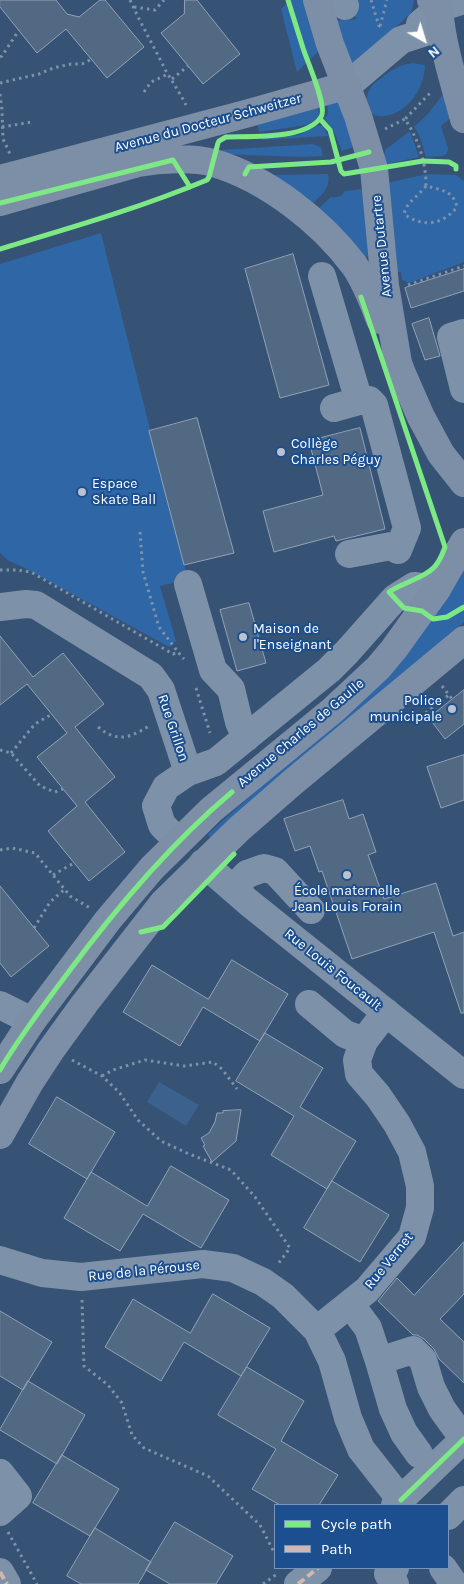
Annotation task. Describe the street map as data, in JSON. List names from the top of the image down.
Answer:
{
  "streets": {
    "main road": ["Avenue du Docteur Schweitzer", "Avenue Dutartre", "Avenue Charles de Gaulle"],
    "street": [
      "Rue Grillon",
      "Rue Louis Foucault",
      "Rue Vernet",
      "Rue de la Pérouse"
    ]
  },
  "crossings": [
    ["Avenue du Docteur Schweitzer", "Avenue Dutartre"],
    ["Rue Grillon", "Avenue Charles de Gaulle"],
    ["Rue Louis Foucault", "Rue Vernet"],
    ["Rue Vernet", "Rue de la Pérouse"]
  ],
  "places": [
    "Collège Charles Péguy",
    "Espace Skate Ball",
    "Maison de l'Enseignant",
    "Police municipale",
    "École maternelle Jean Louis Forain"
  ],
  "legend": ["Cycle path", "Path"],
  "north": "bottom right"
}
